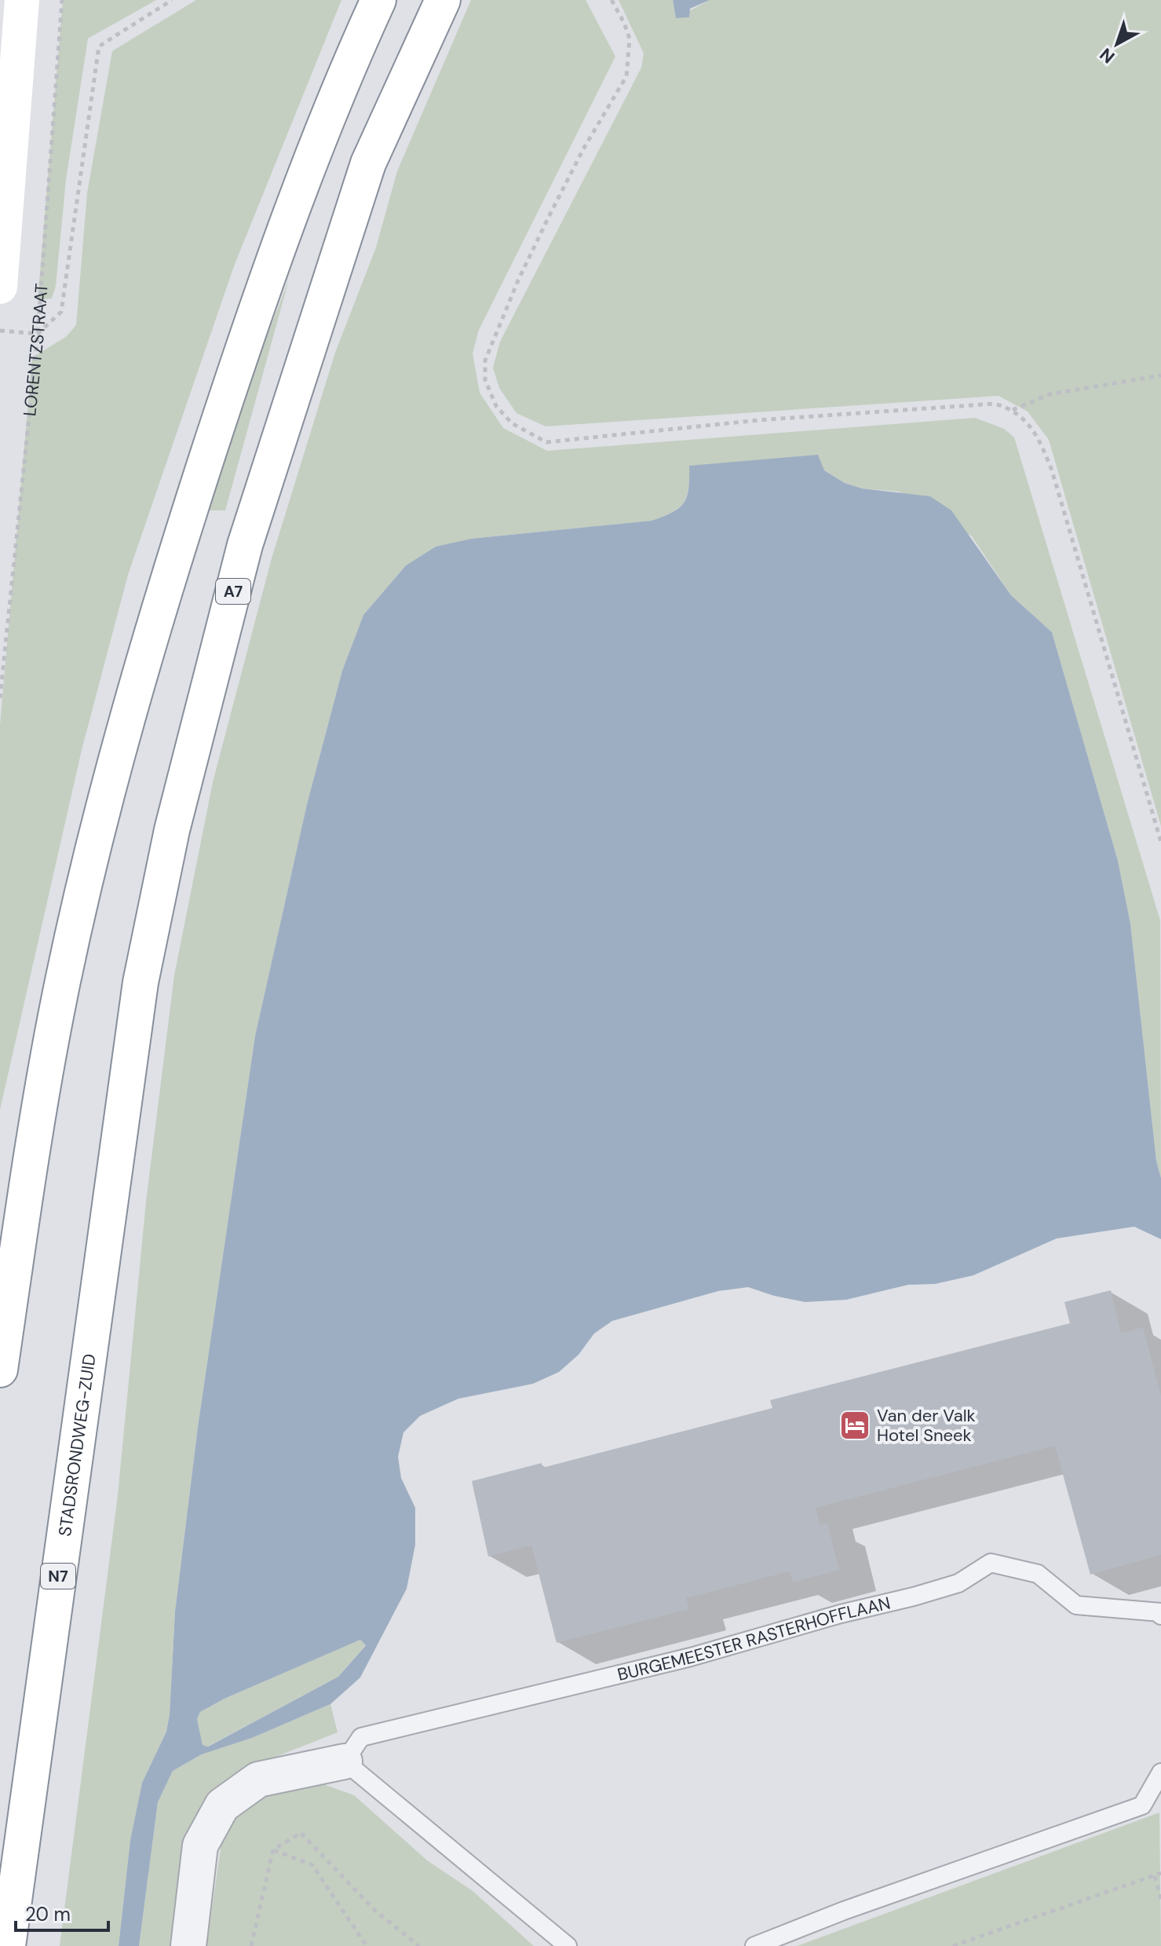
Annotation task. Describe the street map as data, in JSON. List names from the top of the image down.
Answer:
{
  "streets": {
    "main road": ["A7", "STADSRONDWEG-ZUID", "N7"],
    "lane": ["BURGEMEESTER RASTERHOFFLAAN"],
    "path": ["LORENTZSTRAAT"]
  },
  "crossings": [
    ["A7", "STADSRONDWEG-ZUID"]
  ],
  "places": {
    "hotel": ["Van der Valk Hotel Sneek"]
  },
  "scale_bar": "20 m",
  "north": "bottom left"
}
